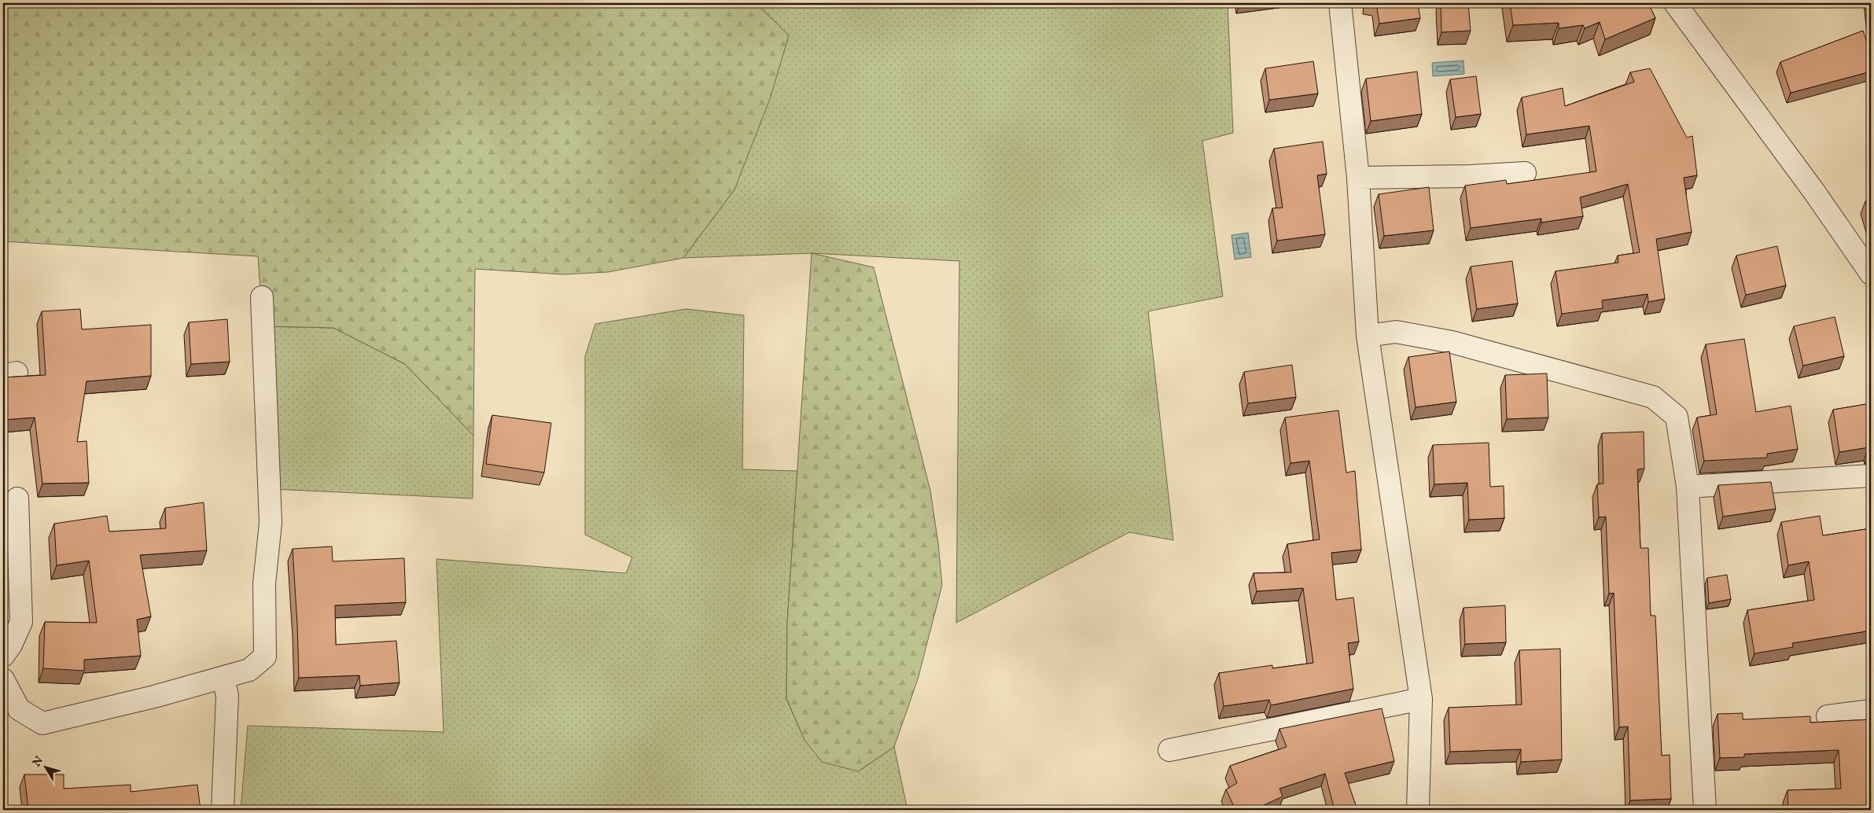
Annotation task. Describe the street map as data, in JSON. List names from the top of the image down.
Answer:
{
  "north": "top left"
}
